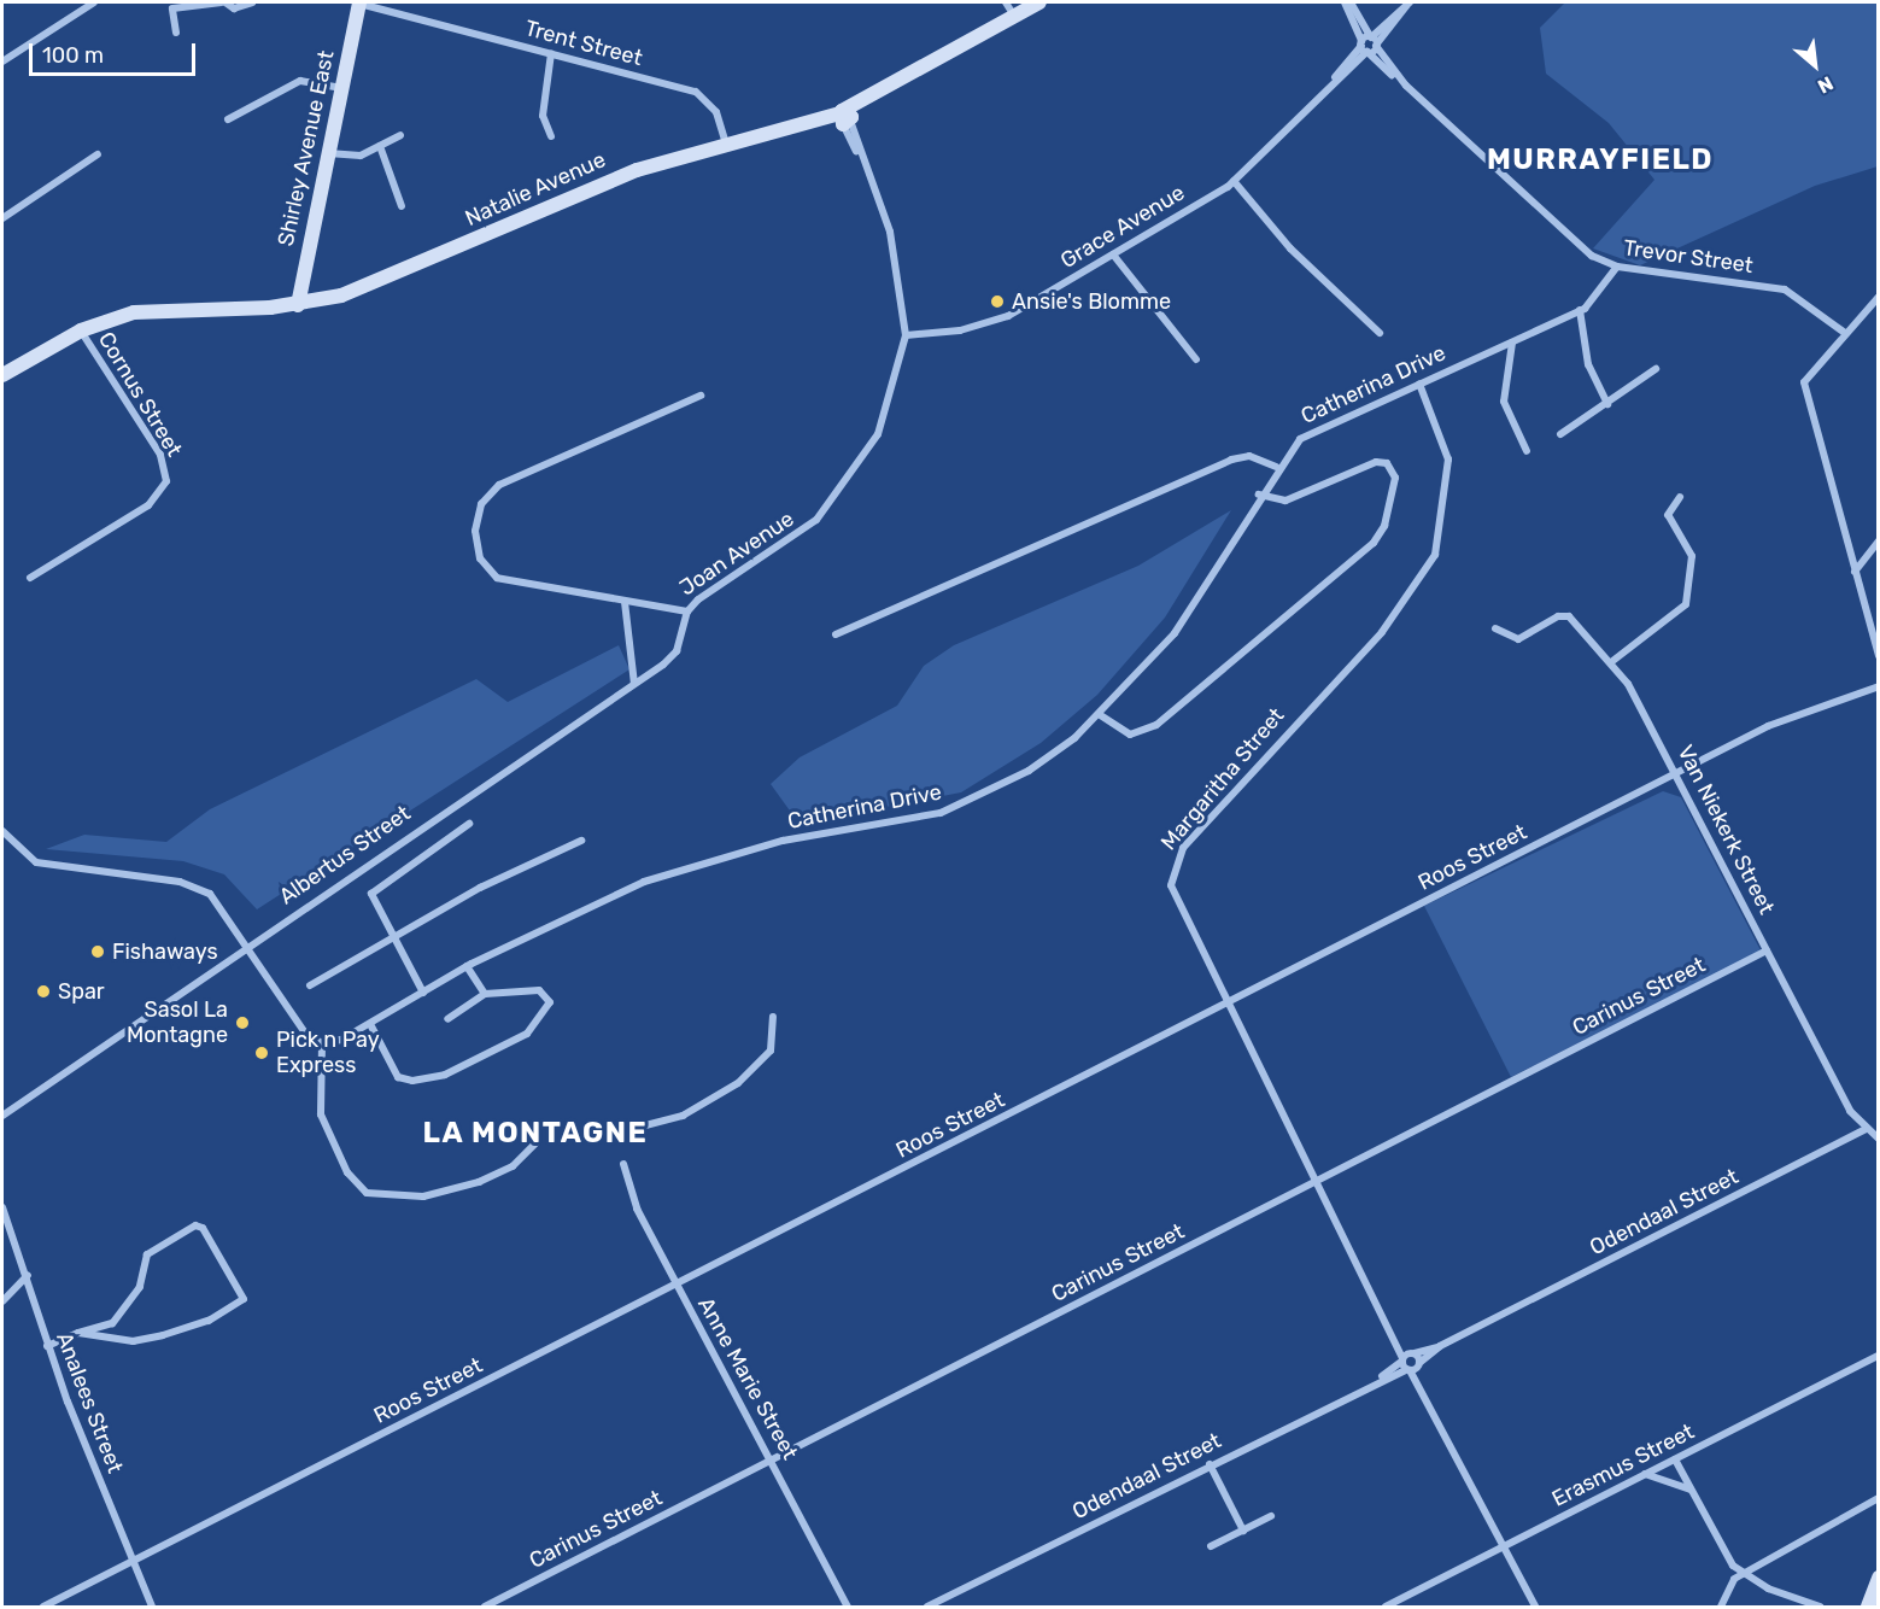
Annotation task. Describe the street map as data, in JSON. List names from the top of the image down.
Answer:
{
  "streets": {
    "street": [
      "Trent Street",
      "Shirley Avenue East",
      "Natalie Avenue",
      "Grace Avenue",
      "Trevor Street",
      "Catherina Drive",
      "Cornus Street",
      "Joan Avenue",
      "Margaritha Street",
      "Van Niekerk Street",
      "Albertus Street",
      "Roos Street",
      "Carinus Street",
      "Odendaal Street",
      "Anne Marie Street",
      "Analees Street",
      "Erasmus Street"
    ]
  },
  "crossings": [
    ["Trent Street", "Shirley Avenue East"],
    ["Trent Street", "Natalie Avenue"],
    ["Shirley Avenue East", "Natalie Avenue"],
    ["Natalie Avenue", "Cornus Street"],
    ["Natalie Avenue", "Joan Avenue"],
    ["Grace Avenue", "Trevor Street"],
    ["Grace Avenue", "Joan Avenue"],
    ["Trevor Street", "Catherina Drive"],
    ["Catherina Drive", "Margaritha Street"],
    ["Joan Avenue", "Albertus Street"],
    ["Margaritha Street", "Roos Street"],
    ["Margaritha Street", "Carinus Street"],
    ["Margaritha Street", "Odendaal Street"],
    ["Van Niekerk Street", "Roos Street"],
    ["Van Niekerk Street", "Carinus Street"],
    ["Van Niekerk Street", "Odendaal Street"],
    ["Roos Street", "Anne Marie Street"],
    ["Roos Street", "Analees Street"],
    ["Carinus Street", "Anne Marie Street"]
  ],
  "districts": ["MURRAYFIELD", "LA MONTAGNE"],
  "places": [
    "Ansie's Blomme",
    "Fishaways",
    "Spar",
    "Sasol La Montagne",
    "Pick n Pay Express"
  ],
  "scale_bar": "100 m",
  "north": "bottom right"
}
